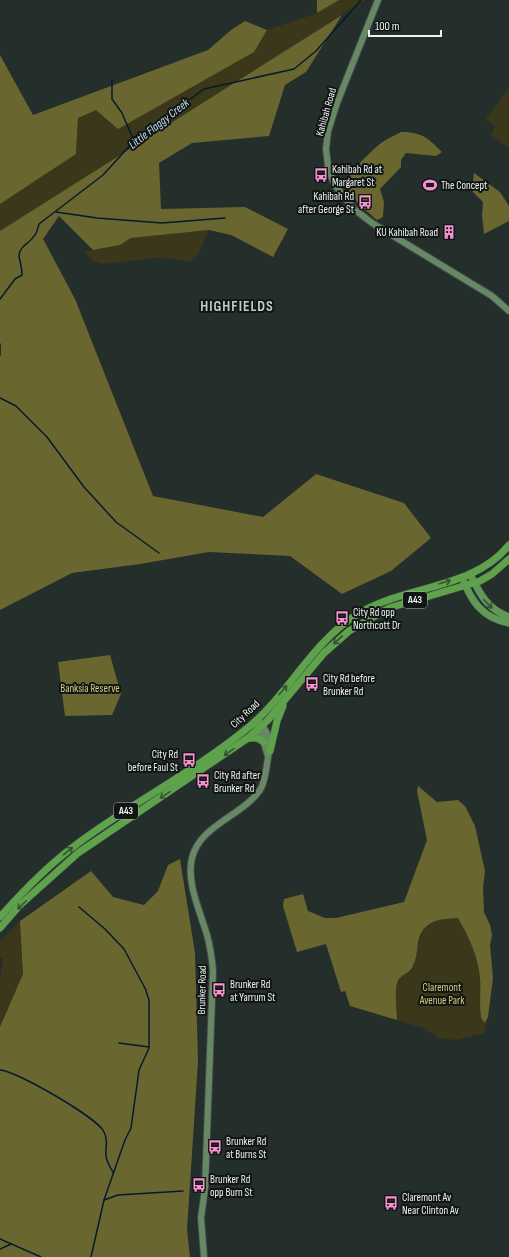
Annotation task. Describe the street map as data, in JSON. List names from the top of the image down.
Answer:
{
  "streets": {
    "highway": ["A43", "City Road"],
    "main road": ["Kahibah Road", "Brunker Road"]
  },
  "crossings": [
    ["City Road", "Brunker Road"]
  ],
  "districts": ["HIGHFIELDS"],
  "water": ["Little Flaggy Creek"],
  "parks": ["Banksia Reserve", "Claremont Avenue Park"],
  "places": {
    "bus stop": [
      "Kahibah Rd at Margaret St",
      "Kahibah Rd after George St",
      "City Rd opp Northcott Dr",
      "City Rd before Brunker Rd",
      "City Rd before Faul St",
      "City Rd after Brunker Rd",
      "Brunker Rd at Yarrum St",
      "Brunker Rd at Burns St",
      "Brunker Rd opp Burn St",
      "Claremont Av Near Clinton Av"
    ],
    "sports": ["The Concept"],
    "building": ["KU Kahibah Road"]
  },
  "scale_bar": "100 m"
}
